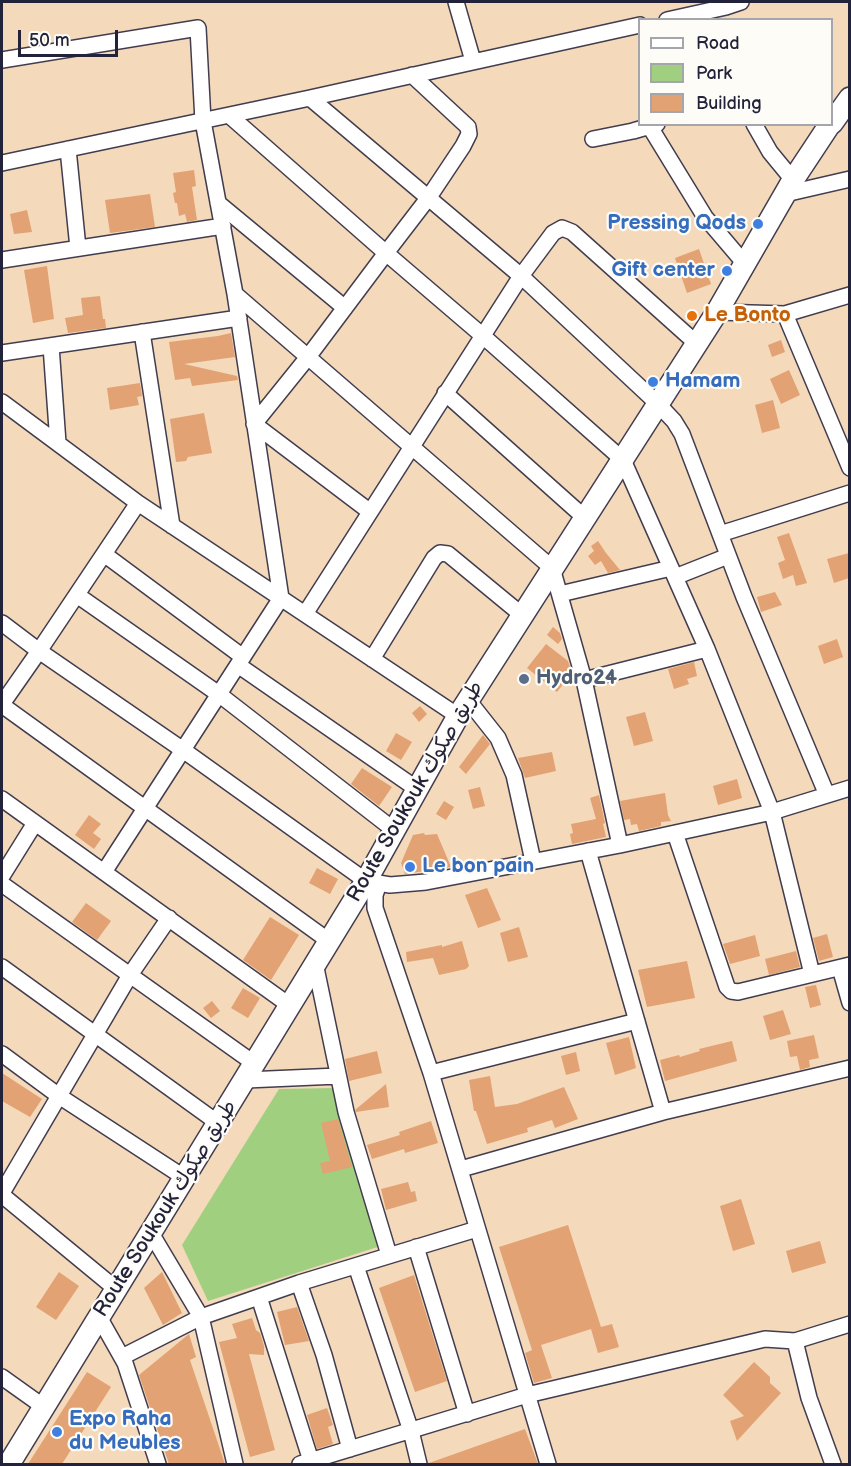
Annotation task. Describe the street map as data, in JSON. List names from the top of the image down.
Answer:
{
  "streets": {
    "street": ["Route Soukouk طريق صكوك"]
  },
  "places": [
    "Pressing Qods",
    "Gift center",
    "Le Bonto",
    "Hamam",
    "Hydro24",
    "Le bon pain",
    "Expo Raha du Meubles"
  ],
  "legend": ["Road", "Park", "Building"],
  "scale_bar": "50 m"
}
